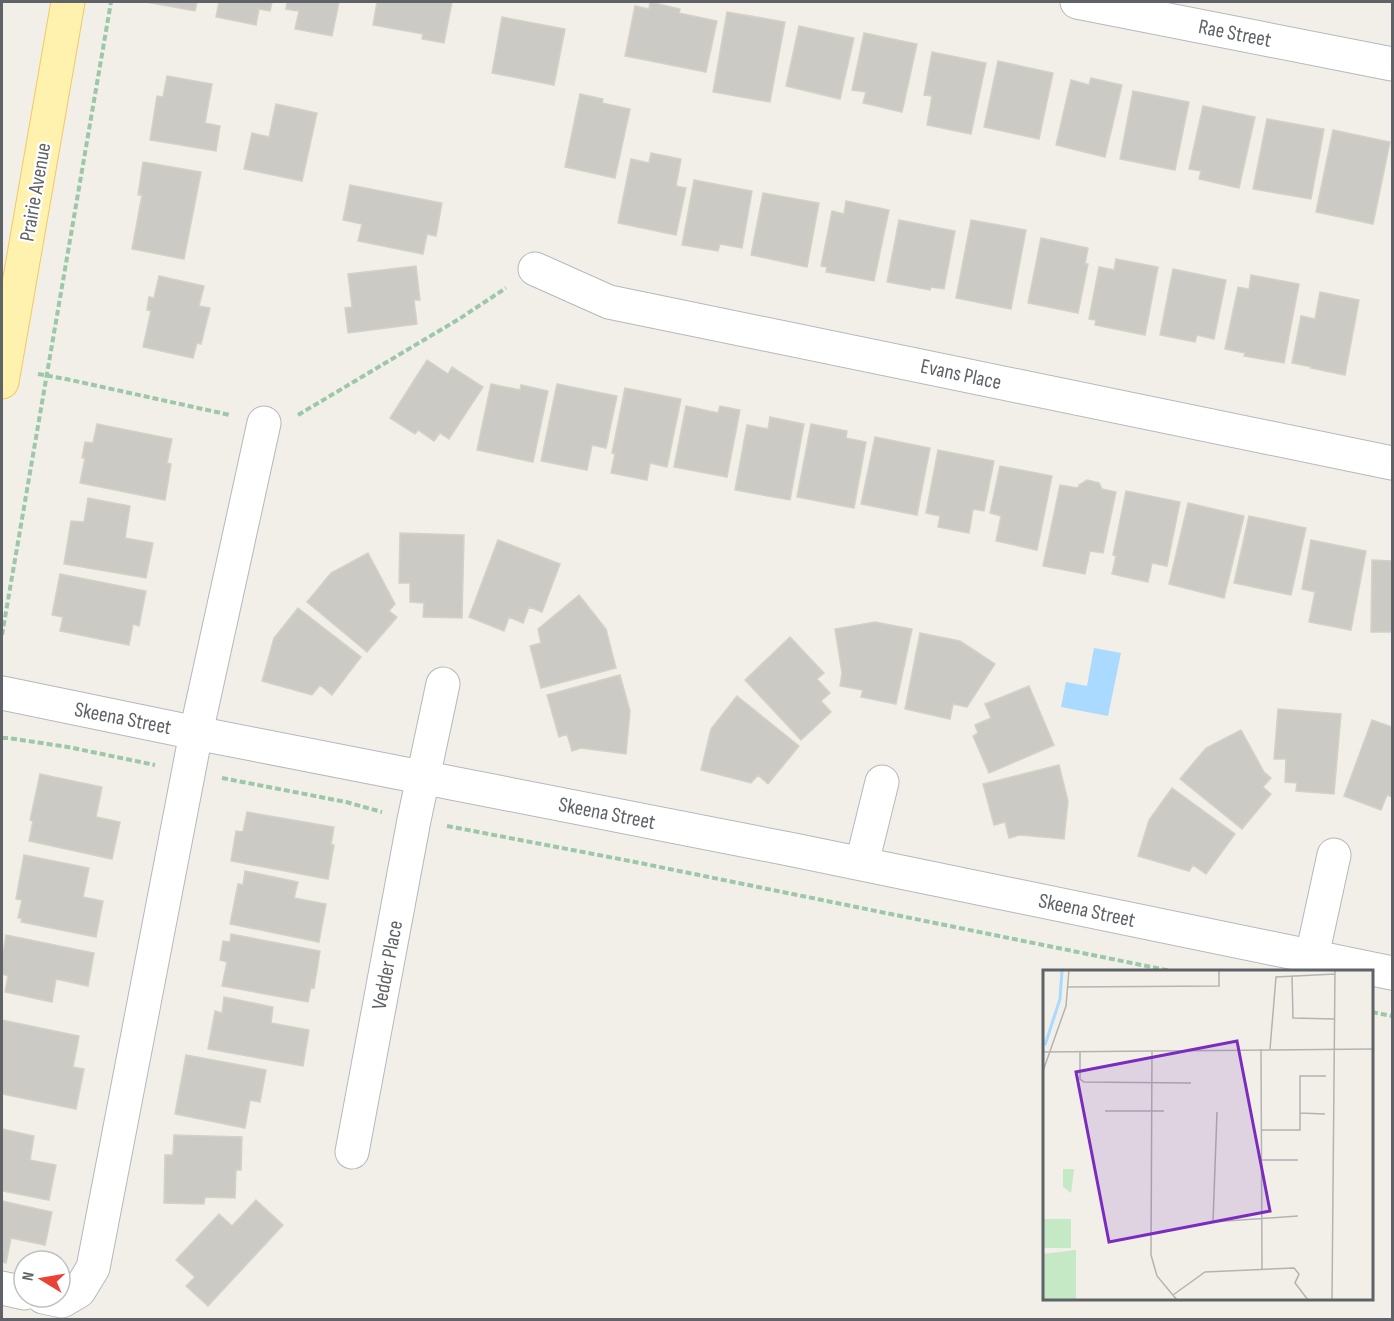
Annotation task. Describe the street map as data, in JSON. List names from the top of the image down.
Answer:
{
  "streets": {
    "main road": ["Prairie Avenue"],
    "street": [
      "Rae Street",
      "Evans Place",
      "Skeena Street",
      "Vedder Place"
    ]
  },
  "crossings": [
    ["Skeena Street", "Vedder Place"]
  ],
  "north": "left"
}
